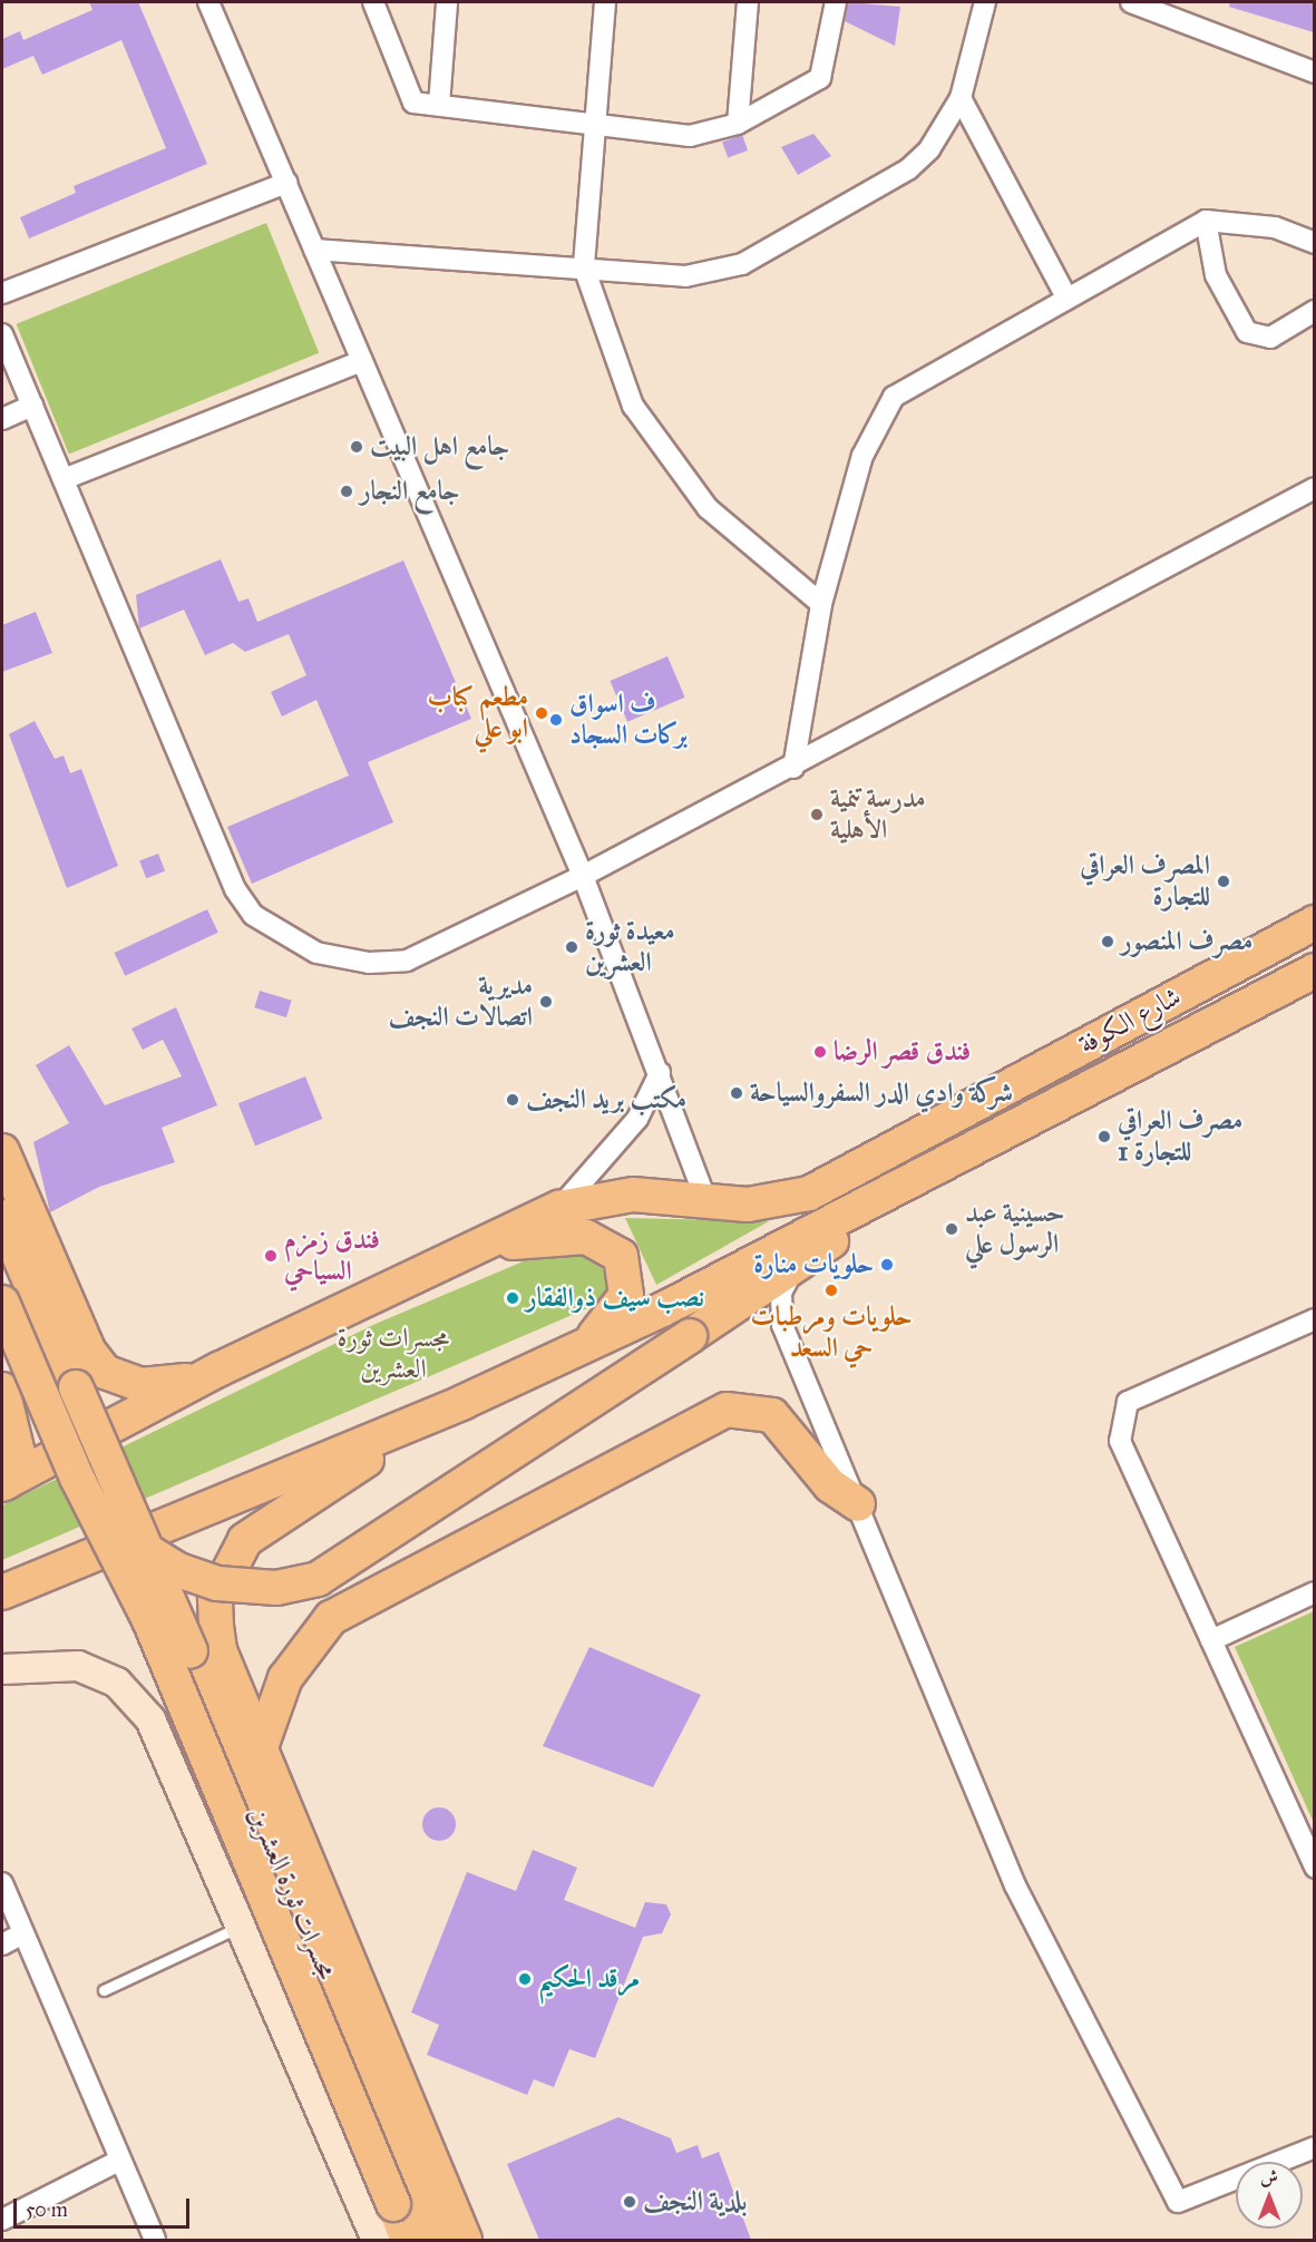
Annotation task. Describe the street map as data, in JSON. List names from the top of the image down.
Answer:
{
  "streets": {
    "highway": ["شارع الكوفة", "مجسرات ثورة العشرين"]
  },
  "parks": ["مجسرات ثورة العشرين"],
  "places": [
    "جامع اهل البيت",
    "جامع النجار",
    "مطعم كباب ابو علي",
    "ف اسواق بركات السجاد",
    "مدرسة تنمية الأهلية",
    "المصرف العراقي للتجارة",
    "مصرف المنصور",
    "معيدة ثورة العشرين",
    "مديرية اتصالات النجف",
    "فندق قصر الرضا",
    "شركة وادي الدر السفروالسياحة",
    "مكتب بريد النجف",
    "مصرف العراقي للتجارة 1",
    "حسينية عبد الرسول علي",
    "فندق زمزم السياحي",
    "حلويات منارة",
    "حلويات ومرطبات حي السعد",
    "نصب سيف ذوالفقار",
    "مرقد الحكيم",
    "بلدية النجف"
  ],
  "scale_bar": "50 m",
  "north": "top"
}
